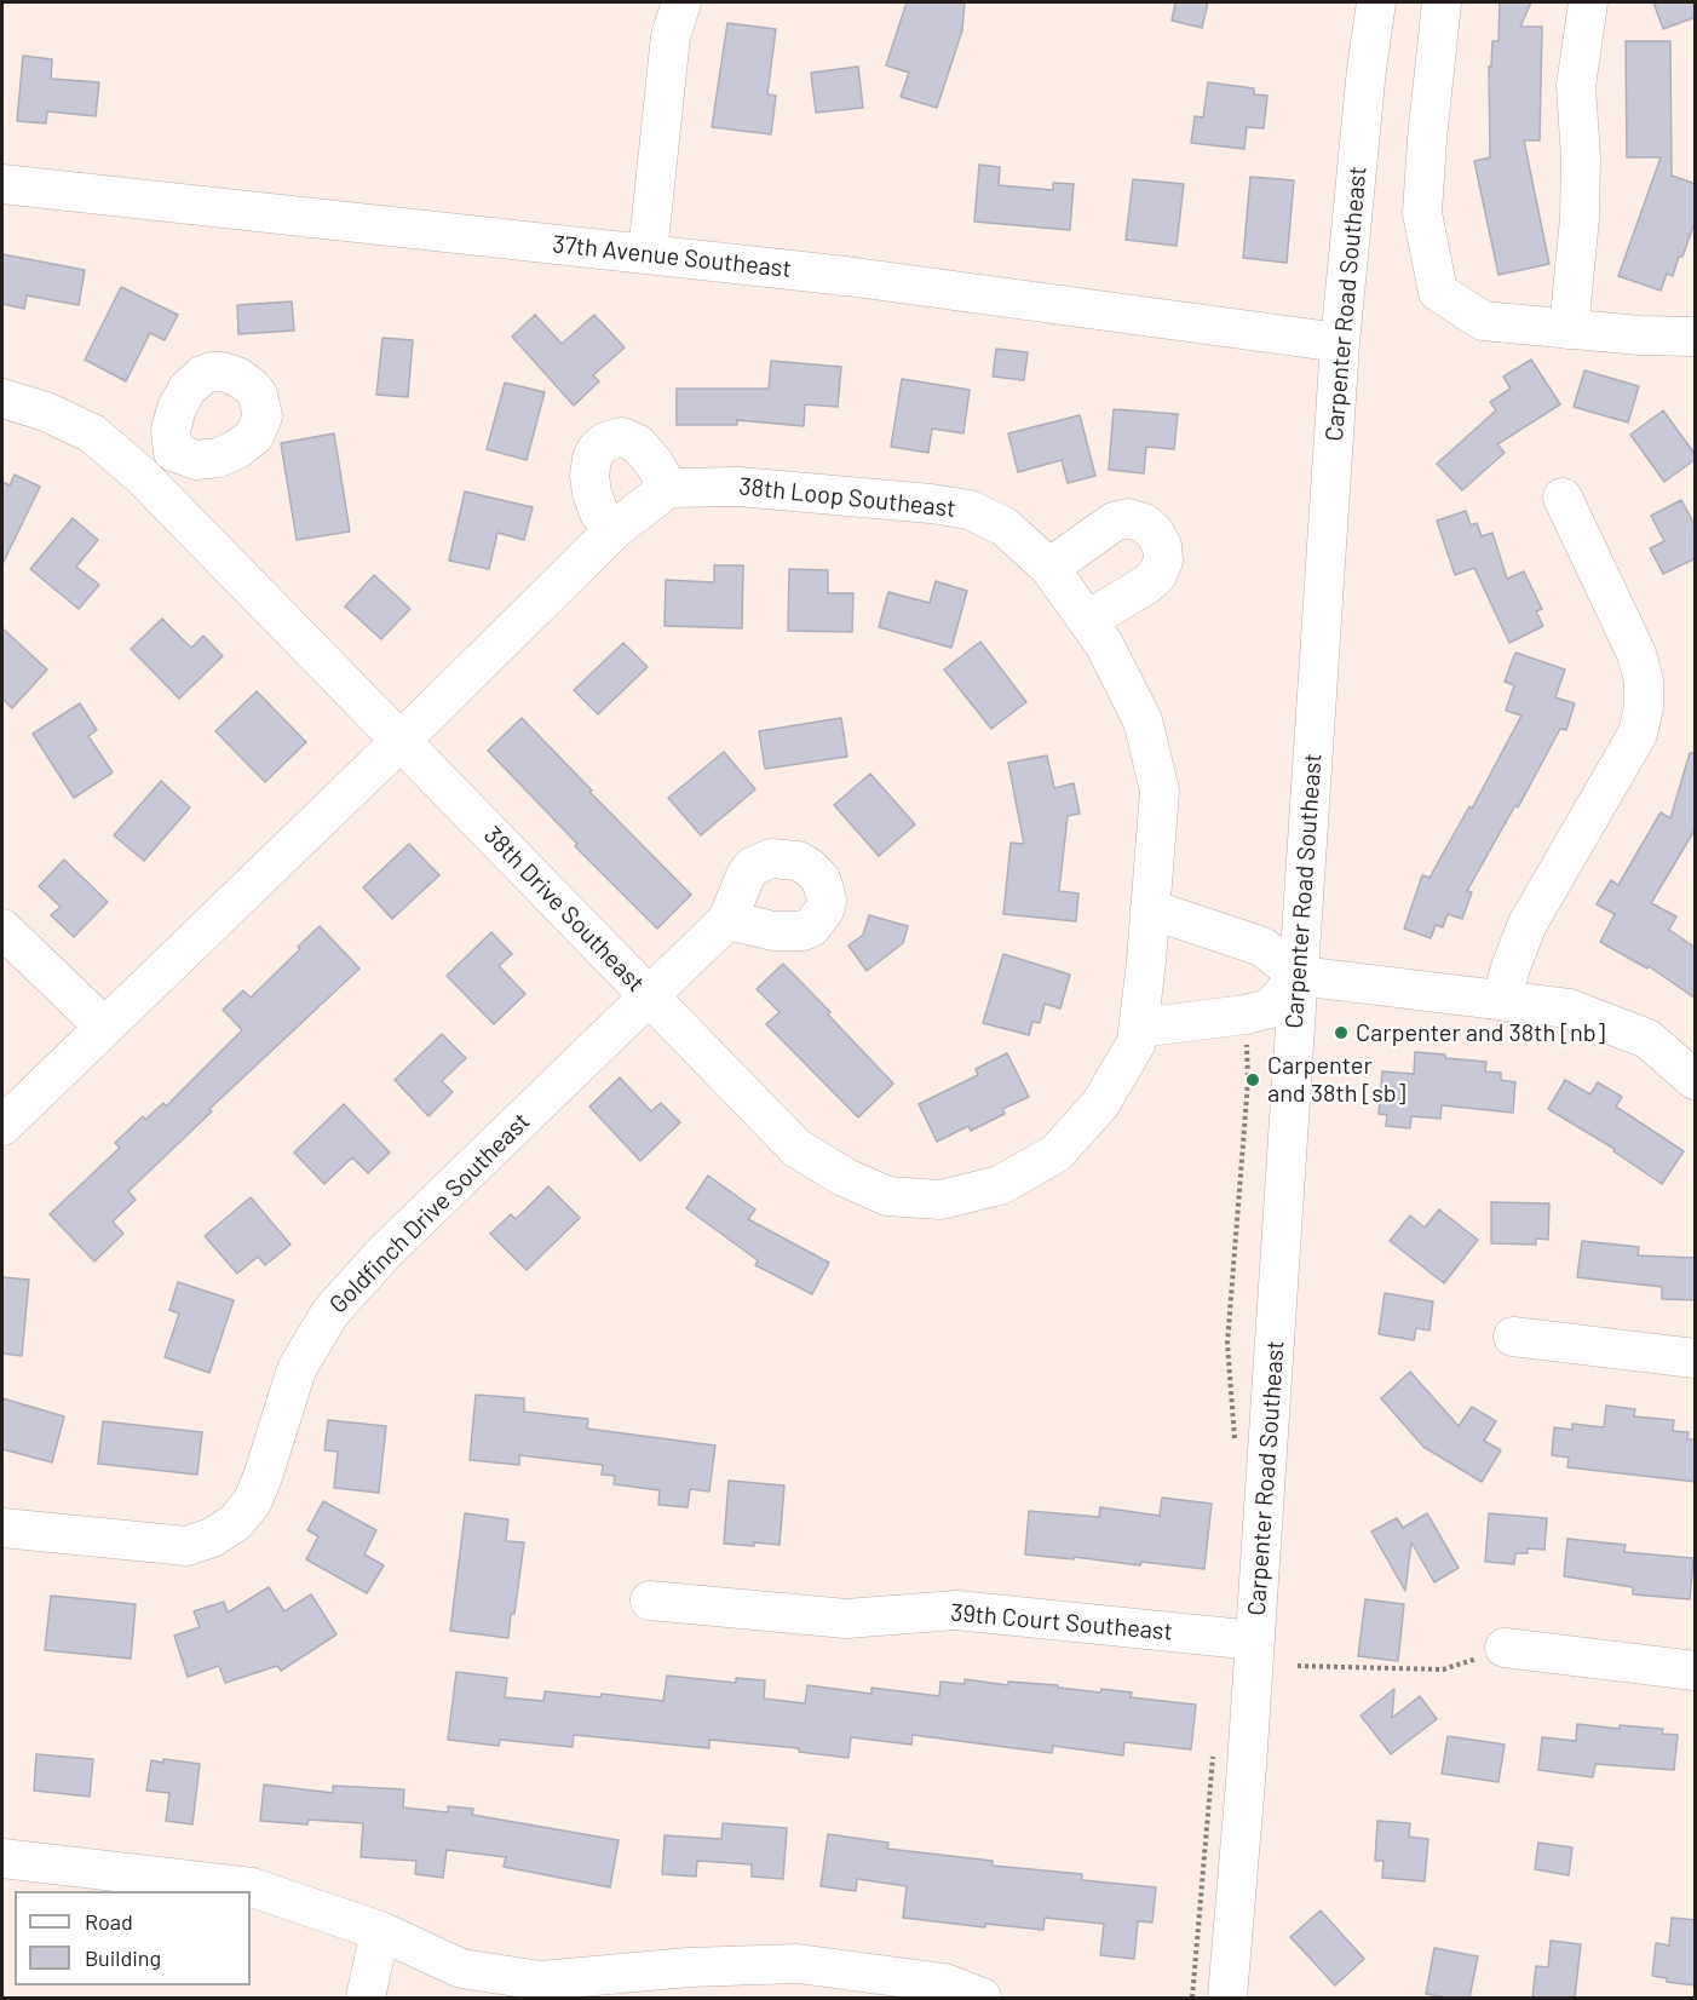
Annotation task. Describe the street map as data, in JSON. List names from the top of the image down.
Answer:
{
  "streets": {
    "street": [
      "37th Avenue Southeast",
      "Carpenter Road Southeast",
      "38th Loop Southeast",
      "38th Drive Southeast",
      "Goldfinch Drive Southeast",
      "39th Court Southeast"
    ]
  },
  "crossings": [
    ["37th Avenue Southeast", "Carpenter Road Southeast"],
    ["Carpenter Road Southeast", "39th Court Southeast"],
    ["38th Loop Southeast", "38th Drive Southeast"],
    ["38th Drive Southeast", "Goldfinch Drive Southeast"]
  ],
  "places": ["Carpenter and 38th [nb]", "Carpenter and 38th [sb]"],
  "legend": ["Road", "Building"]
}
